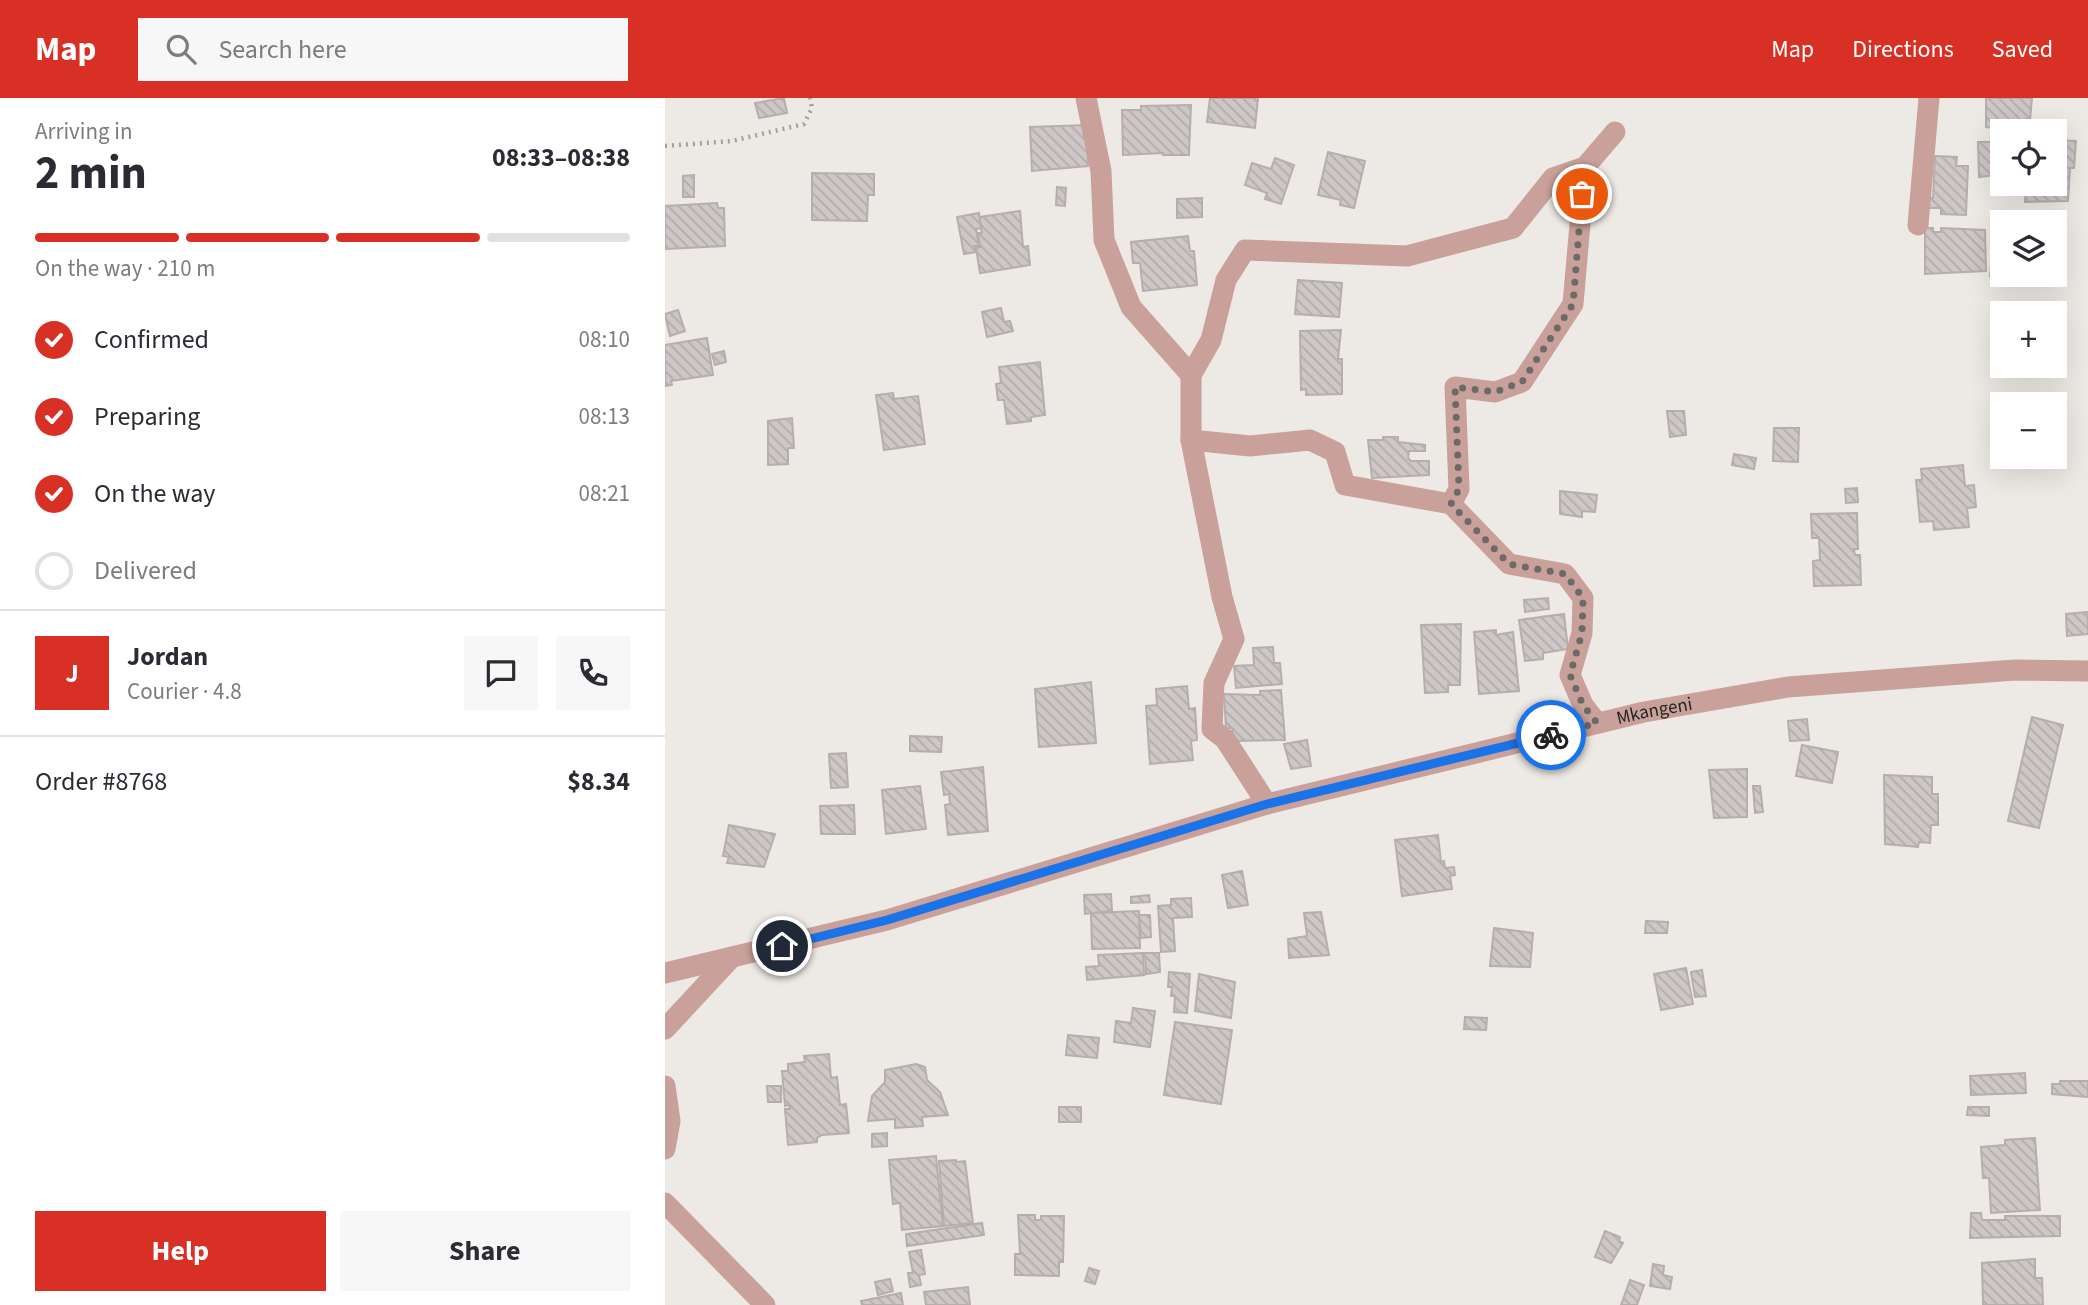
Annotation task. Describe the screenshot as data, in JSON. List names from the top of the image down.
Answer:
{
  "streets": {
    "street": ["Mkangeni"]
  },
  "page": {
    "header": "Map",
    "search": "Search here",
    "nav": ["Map", "Directions", "Saved"],
    "heading": ["2 min", "Arriving in", "08:33–08:38"],
    "panel": [
      "Jordan",
      "Courier · 4.8",
      "Order #8768",
      "$8.34"
    ],
    "map_buttons": ["+", "−"],
    "bar": "On the way · 210 m",
    "list": [
      ["Confirmed", "08:10"],
      ["Preparing", "08:13"],
      ["On the way", "08:21"],
      "Delivered"
    ],
    "round": "J",
    "buttons": ["Help", "Share"]
  }
}
